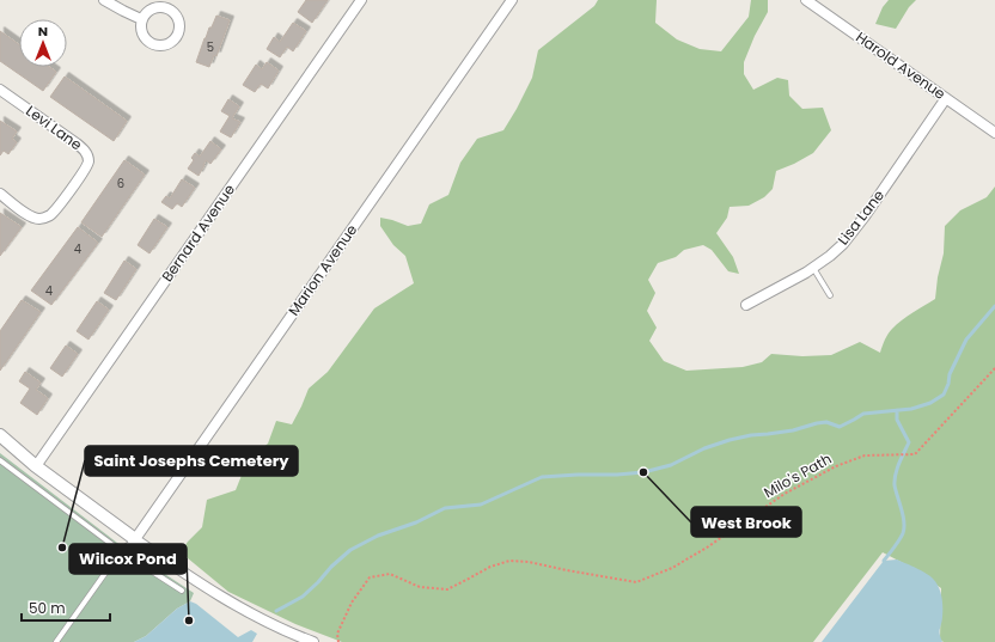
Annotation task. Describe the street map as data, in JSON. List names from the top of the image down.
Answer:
{
  "streets": {
    "street": [
      "Harold Avenue",
      "Levi Lane",
      "Lisa Lane",
      "Bernard Avenue",
      "Marion Avenue"
    ],
    "path": ["Milo's Path"]
  },
  "crossings": [
    ["Harold Avenue", "Lisa Lane"]
  ],
  "places": ["West Brook", "Saint Josephs Cemetery", "Wilcox Pond"],
  "house_numbers": [
    "5",
    "6",
    "4",
    "4"
  ],
  "scale_bar": "50 m",
  "north": "top"
}
